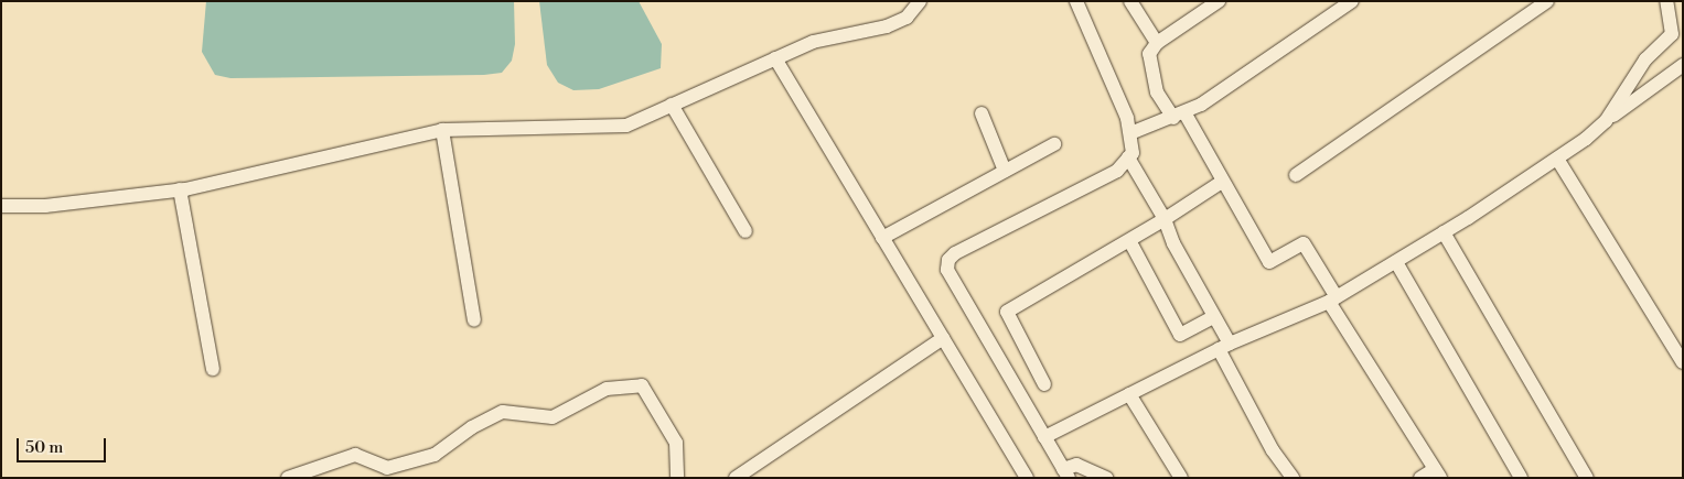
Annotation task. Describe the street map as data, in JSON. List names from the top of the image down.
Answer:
{
  "scale_bar": "50 m"
}
